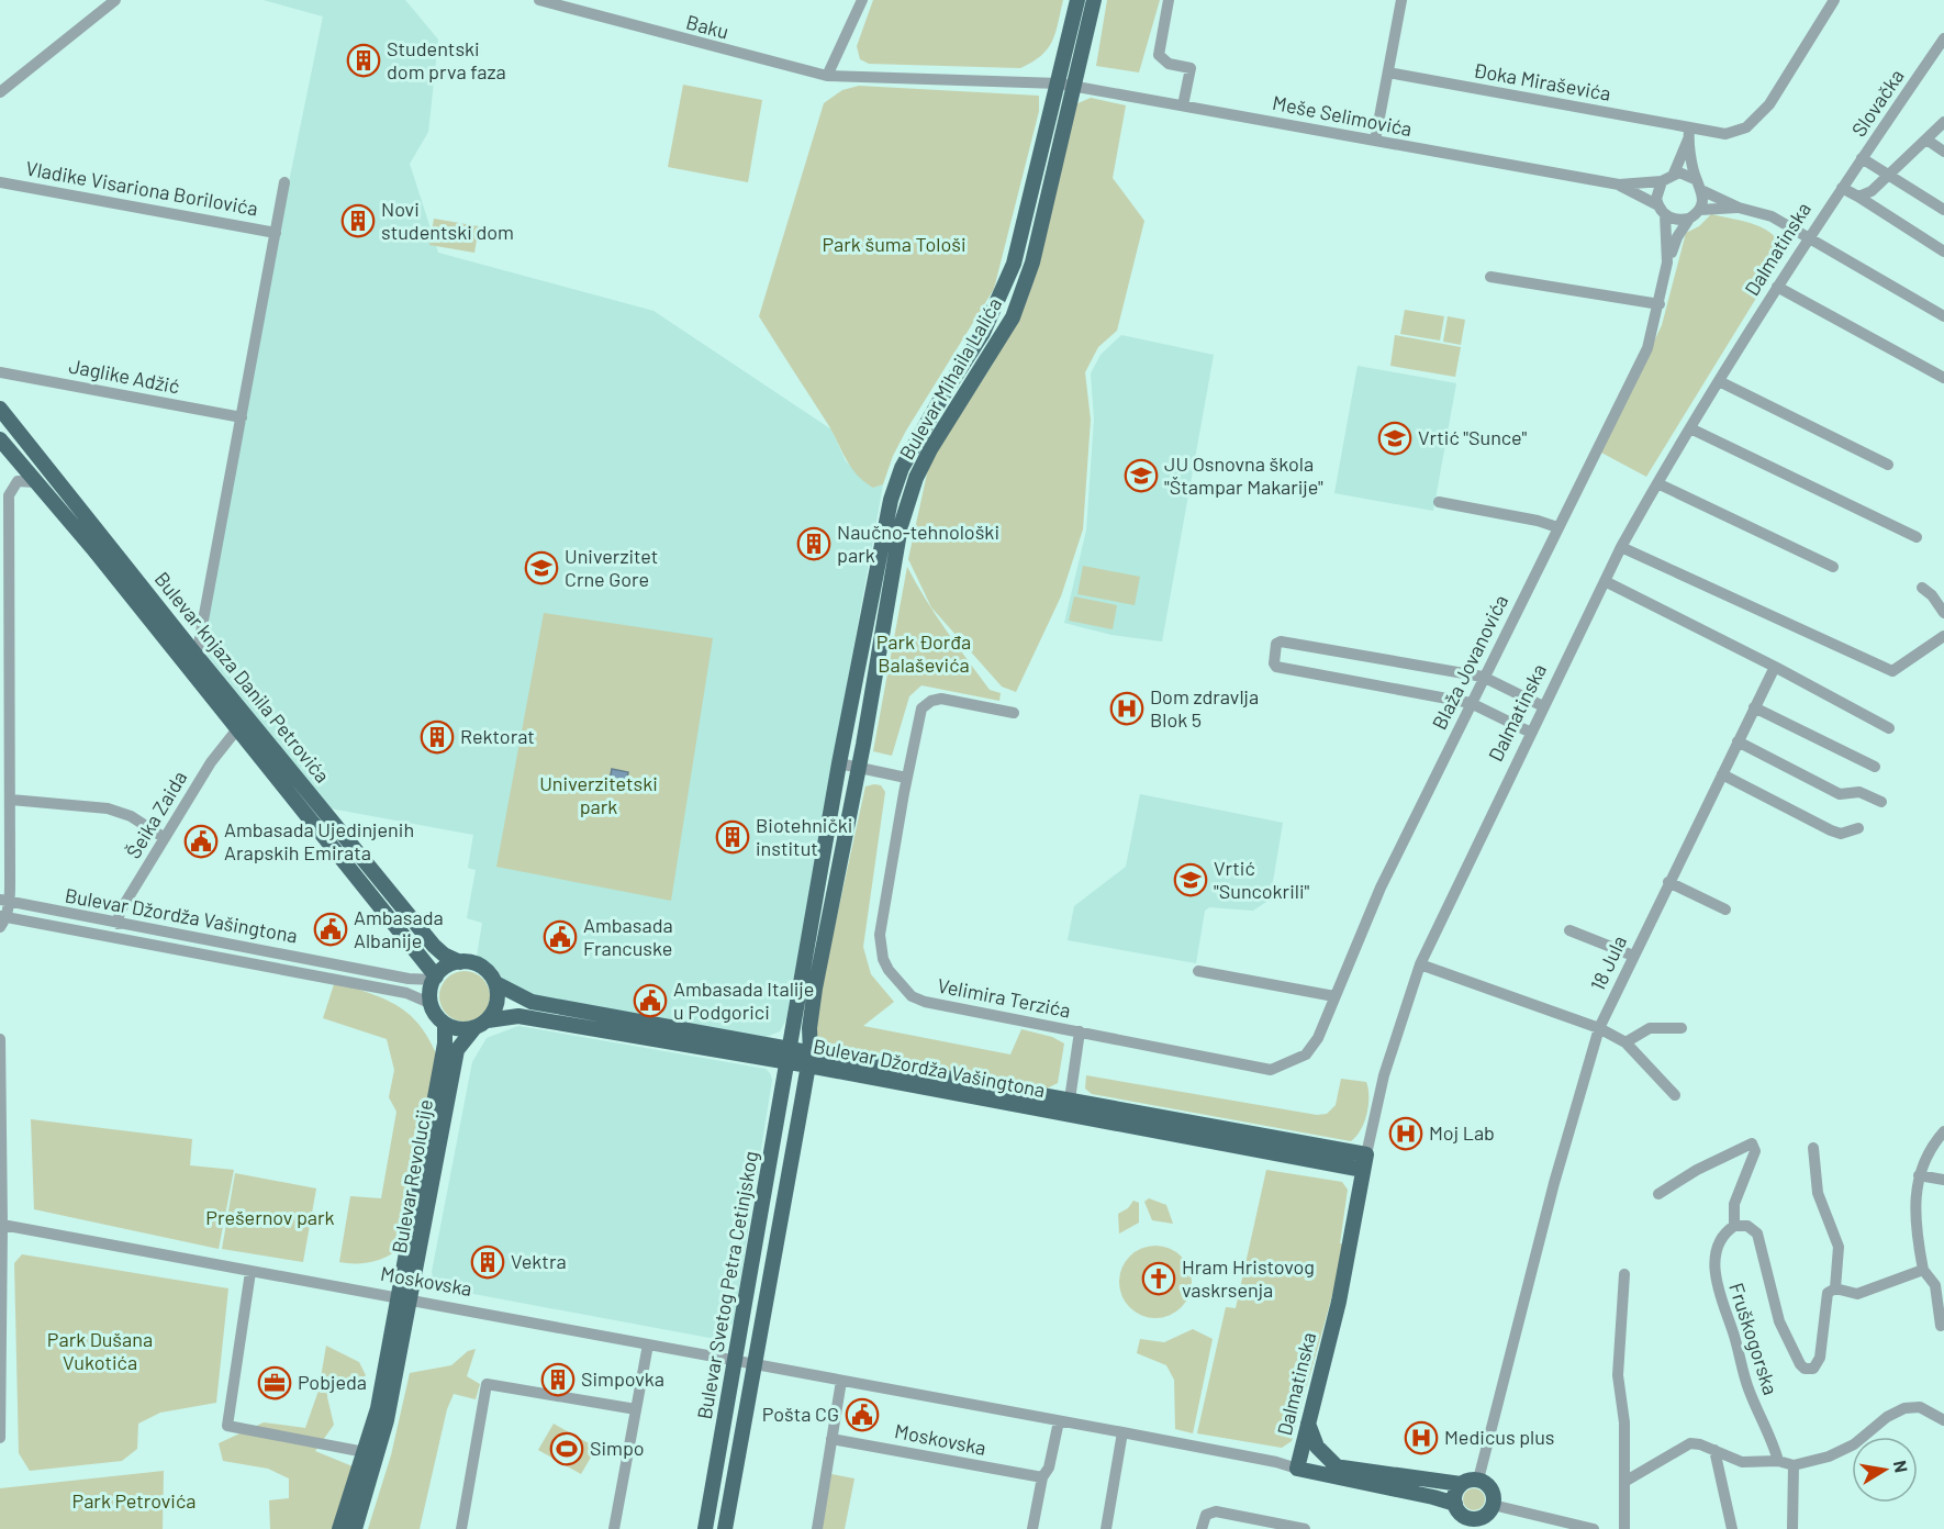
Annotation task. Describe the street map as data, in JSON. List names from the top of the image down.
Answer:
{
  "streets": {
    "main road": [
      "Dalmatinska",
      "Bulevar Mihaila Lalića",
      "Bulevar knjaza Danila Petrovića",
      "Bulevar Džordža Vašingtona",
      "Bulevar Revolucije",
      "Moskovska",
      "Bulevar Svetog Petra Cetinjskog"
    ],
    "street": [
      "Baku",
      "Đoka Miraševića",
      "Slovačka",
      "Meše Selimovića",
      "Vladike Visariona Borilovića",
      "Jaglike Adžić",
      "Blaža Jovanovića",
      "Šeika Zaida",
      "18 Jula",
      "Velimira Terzića",
      "Fruškogorska"
    ]
  },
  "crossings": [
    ["Baku", "Meše Selimovića"],
    ["Baku", "Bulevar Mihaila Lalića"],
    ["Slovačka", "Dalmatinska"],
    ["Meše Selimovića", "Bulevar Mihaila Lalića"],
    ["Meše Selimovića", "Blaža Jovanovića"],
    ["Dalmatinska", "Bulevar Džordža Vašingtona"],
    ["Dalmatinska", "Moskovska"],
    ["Bulevar Mihaila Lalića", "Bulevar Džordža Vašingtona"],
    ["Bulevar Mihaila Lalića", "Bulevar Svetog Petra Cetinjskog"],
    ["Blaža Jovanovića", "Velimira Terzića"],
    ["Bulevar knjaza Danila Petrovića", "Šeika Zaida"],
    ["Bulevar knjaza Danila Petrovića", "Bulevar Džordža Vašingtona"],
    ["Bulevar knjaza Danila Petrovića", "Bulevar Revolucije"],
    ["Šeika Zaida", "Bulevar Džordža Vašingtona"],
    ["Bulevar Džordža Vašingtona", "Bulevar Revolucije"],
    ["Bulevar Džordža Vašingtona", "Bulevar Svetog Petra Cetinjskog"],
    ["18 Jula", "Moskovska"],
    ["Bulevar Revolucije", "Moskovska"],
    ["Moskovska", "Bulevar Svetog Petra Cetinjskog"]
  ],
  "parks": [
    "Park šuma Tološi",
    "Park Đorđa Balaševića",
    "Univerzitetski park",
    "Prešernov park",
    "Park Dušana Vukotića",
    "Park Petrovića"
  ],
  "places": {
    "building": [
      "Studentski dom prva faza",
      "Novi studentski dom",
      "Naučno-tehnološki park",
      "Rektorat",
      "Biotehnički institut",
      "Vektra",
      "Simpovka"
    ],
    "school or university": [
      "Vrtić \"Sunce\"",
      "JU Osnovna škola \"Štampar Makarije\"",
      "Univerzitet Crne Gore",
      "Vrtić \"Suncokrili\""
    ],
    "hospital": ["Dom zdravlja Blok 5", "Moj Lab", "Medicus plus"],
    "public building": [
      "Ambasada Ujedinjenih Arapskih Emirata",
      "Ambasada Albanije",
      "Ambasada Francuske",
      "Ambasada Italije u Podgorici",
      "Pošta CG"
    ],
    "church": ["Hram Hristovog vaskrsenja"],
    "office": ["Pobjeda"],
    "sports": ["Simpo"]
  },
  "north": "right"
}
